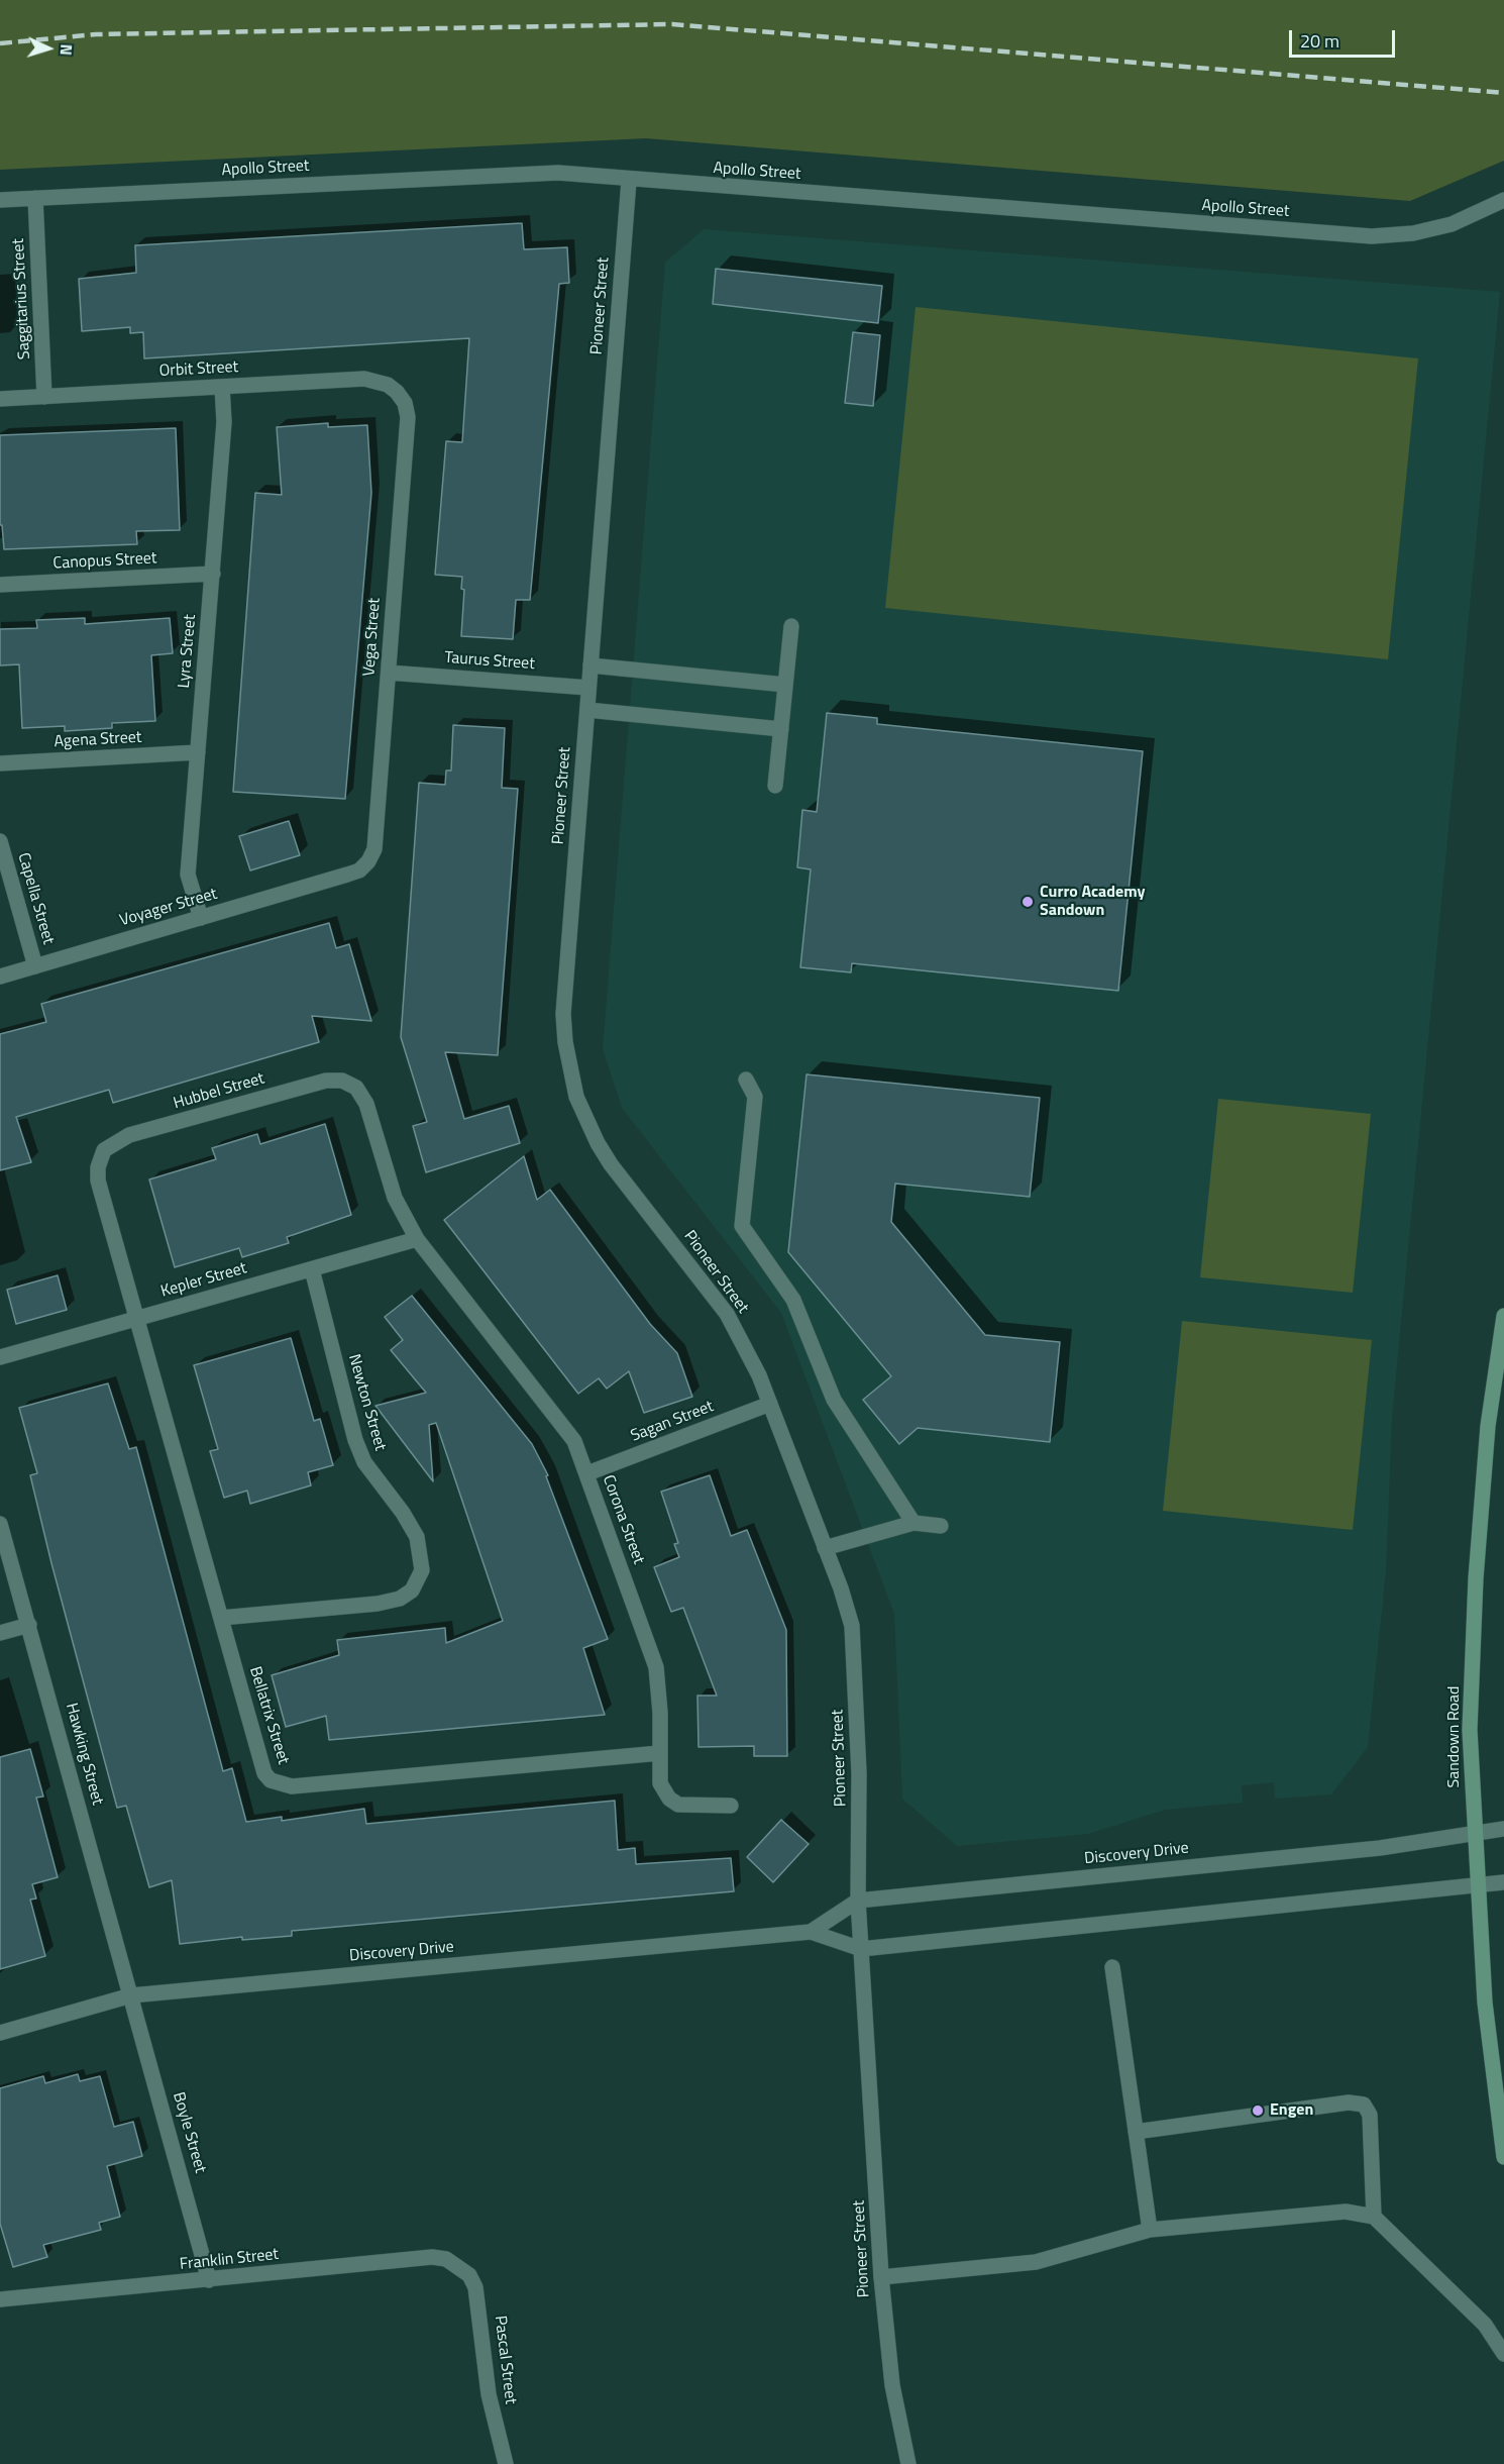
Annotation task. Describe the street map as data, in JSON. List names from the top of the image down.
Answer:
{
  "streets": {
    "main road": ["Sandown Road"],
    "street": [
      "Apollo Street",
      "Saggitarius Street",
      "Pioneer Street",
      "Orbit Street",
      "Canopus Street",
      "Vega Street",
      "Lyra Street",
      "Taurus Street",
      "Agena Street",
      "Capella Street",
      "Voyager Street",
      "Hubbel Street",
      "Kepler Street",
      "Newton Street",
      "Sagan Street",
      "Corona Street",
      "Bellatrix Street",
      "Hawking Street",
      "Discovery Drive",
      "Boyle Street",
      "Franklin Street",
      "Pascal Street"
    ]
  },
  "crossings": [
    ["Apollo Street", "Saggitarius Street"],
    ["Apollo Street", "Pioneer Street"],
    ["Saggitarius Street", "Orbit Street"],
    ["Pioneer Street", "Taurus Street"],
    ["Pioneer Street", "Sagan Street"],
    ["Pioneer Street", "Discovery Drive"],
    ["Orbit Street", "Vega Street"],
    ["Orbit Street", "Lyra Street"],
    ["Canopus Street", "Lyra Street"],
    ["Vega Street", "Taurus Street"],
    ["Vega Street", "Voyager Street"],
    ["Lyra Street", "Agena Street"],
    ["Lyra Street", "Voyager Street"],
    ["Capella Street", "Voyager Street"],
    ["Hubbel Street", "Kepler Street"],
    ["Hubbel Street", "Corona Street"],
    ["Hubbel Street", "Bellatrix Street"],
    ["Kepler Street", "Newton Street"],
    ["Kepler Street", "Corona Street"],
    ["Kepler Street", "Bellatrix Street"],
    ["Newton Street", "Bellatrix Street"],
    ["Sagan Street", "Corona Street"],
    ["Corona Street", "Bellatrix Street"],
    ["Sandown Road", "Discovery Drive"],
    ["Hawking Street", "Discovery Drive"],
    ["Hawking Street", "Boyle Street"],
    ["Discovery Drive", "Boyle Street"],
    ["Boyle Street", "Franklin Street"],
    ["Franklin Street", "Pascal Street"]
  ],
  "places": ["Curro Academy Sandown", "Engen"],
  "scale_bar": "20 m",
  "north": "right"
}
